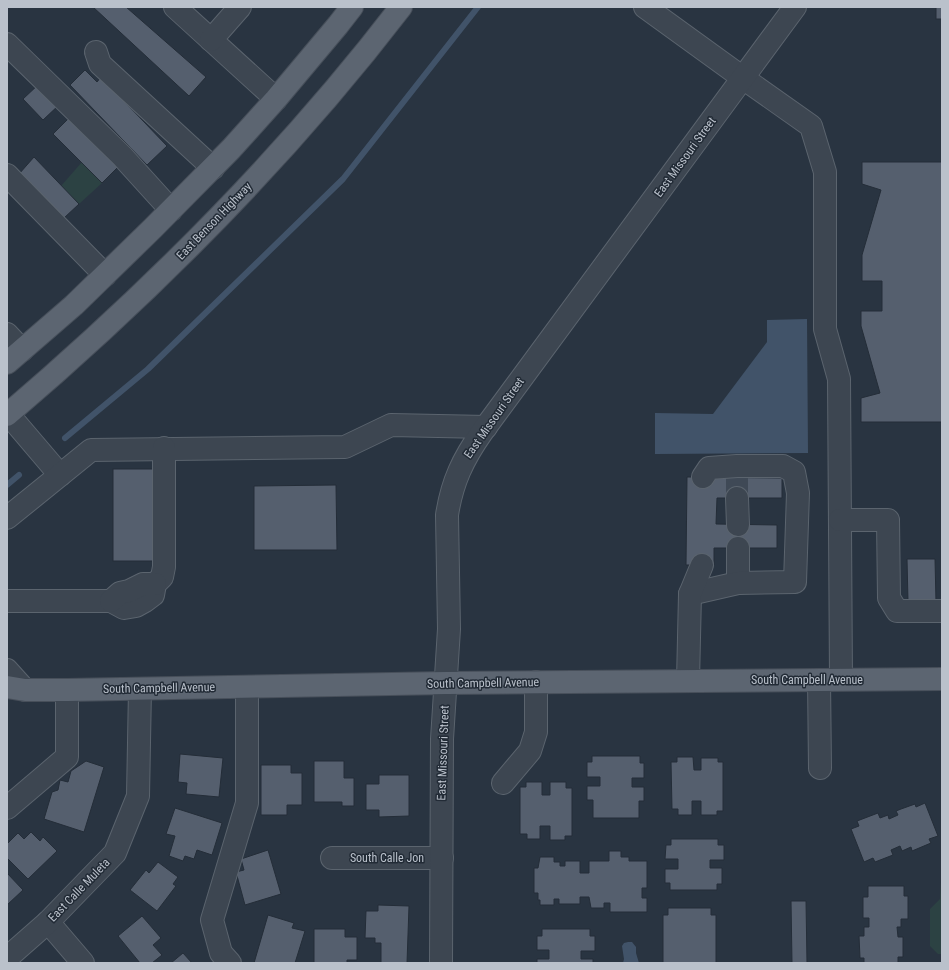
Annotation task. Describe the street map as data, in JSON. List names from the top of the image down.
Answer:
{
  "streets": {
    "main road": ["East Benson Highway", "South Campbell Avenue"],
    "street": ["East Missouri Street", "South Calle Jon", "East Calle Muleta"]
  },
  "crossings": [
    ["East Missouri Street", "South Campbell Avenue"],
    ["East Missouri Street", "South Calle Jon"],
    ["South Campbell Avenue", "East Calle Muleta"]
  ]
}
